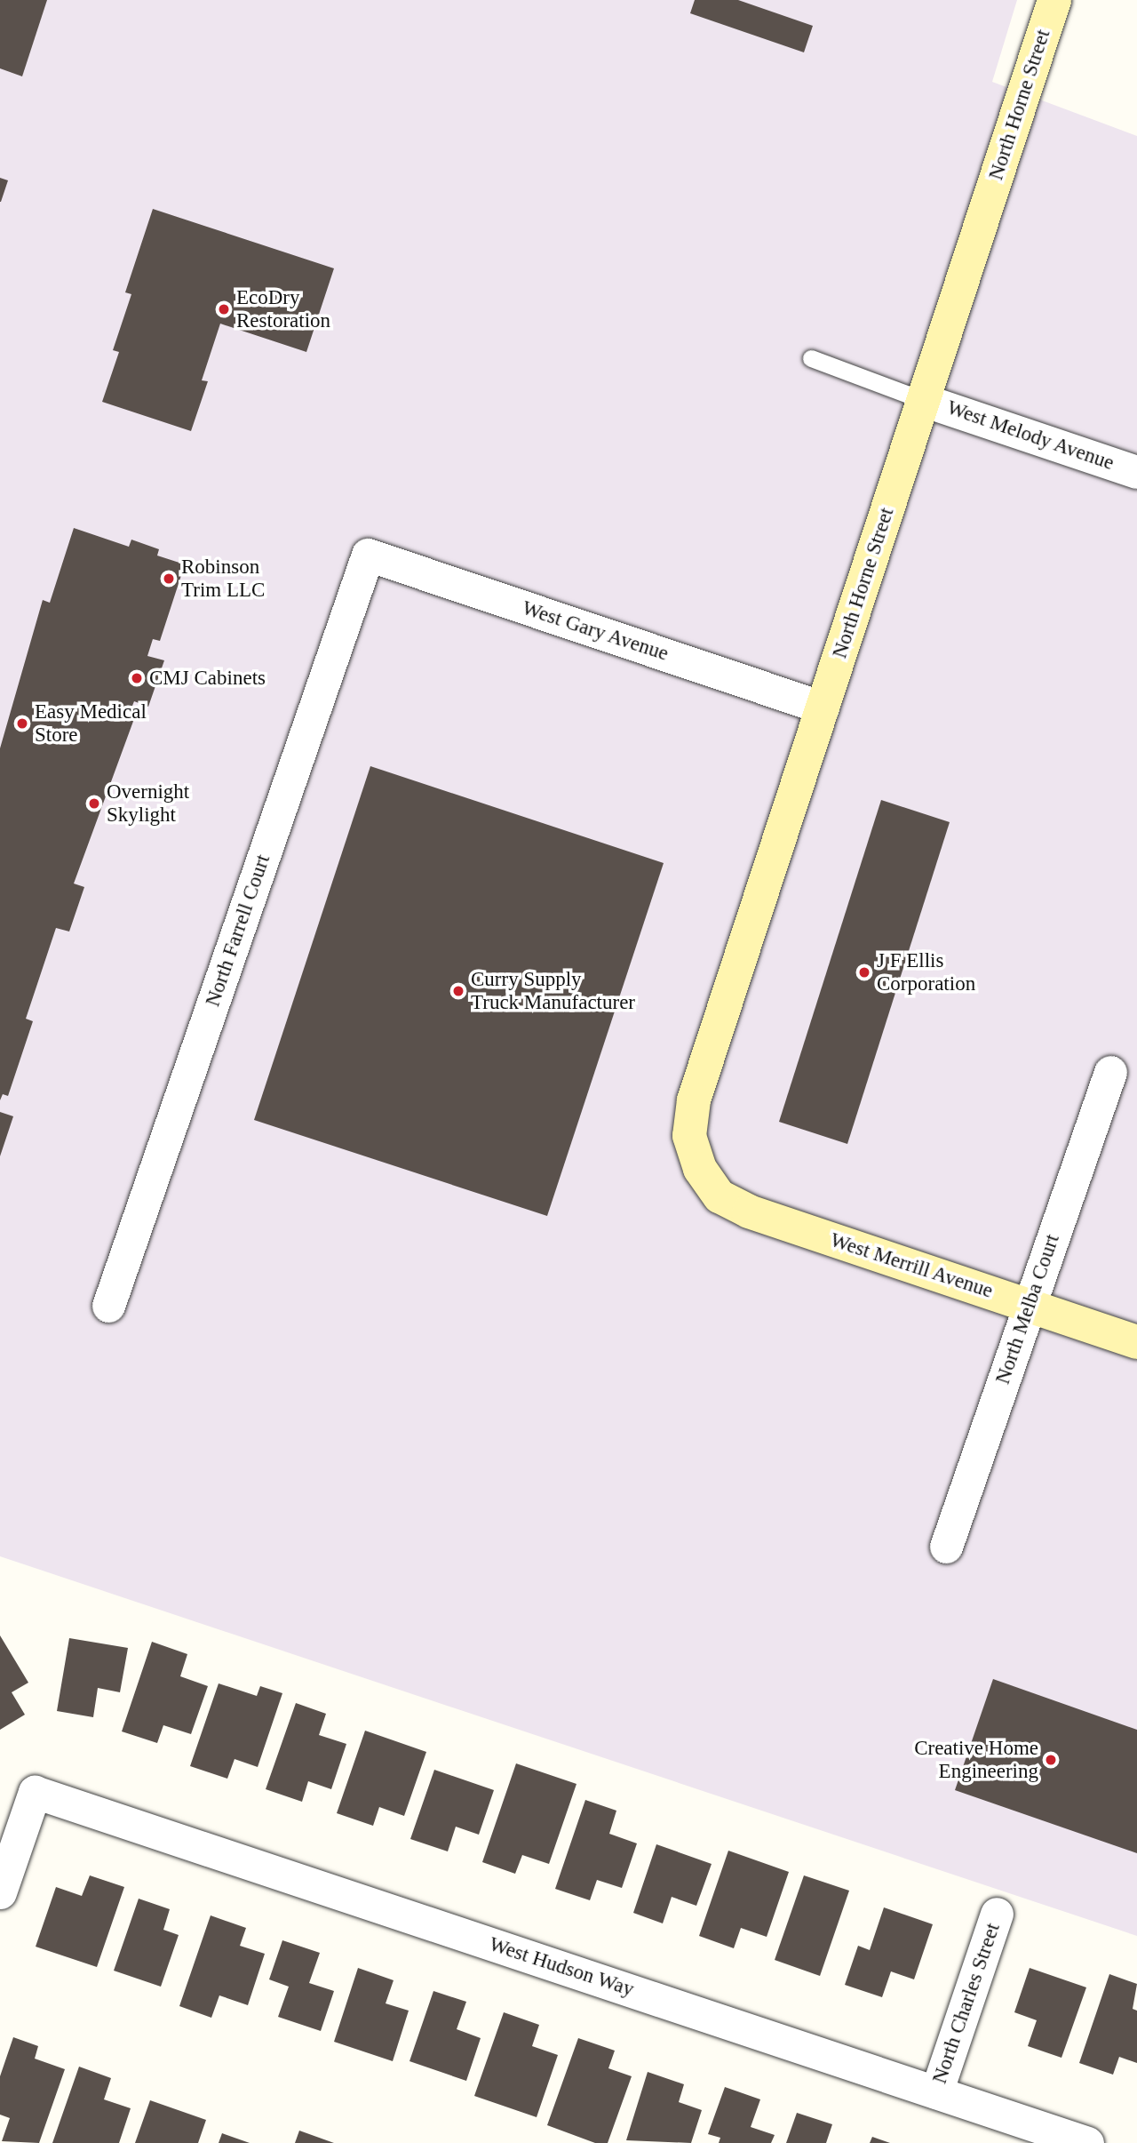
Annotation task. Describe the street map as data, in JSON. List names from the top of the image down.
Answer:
{
  "streets": {
    "street": [
      "North Horne Street",
      "West Melody Avenue",
      "West Gary Avenue",
      "North Farrell Court",
      "West Merrill Avenue",
      "North Melba Court",
      "West Hudson Way",
      "North Charles Street"
    ]
  },
  "crossings": [
    ["North Horne Street", "West Melody Avenue"],
    ["North Horne Street", "West Gary Avenue"],
    ["North Horne Street", "West Merrill Avenue"],
    ["West Gary Avenue", "North Farrell Court"],
    ["West Merrill Avenue", "North Melba Court"],
    ["West Hudson Way", "North Charles Street"]
  ],
  "places": [
    "EcoDry Restoration",
    "Robinson Trim LLC",
    "CMJ Cabinets",
    "Easy Medical Store",
    "Overnight Skylight",
    "J F Ellis Corporation",
    "Curry Supply Truck Manufacturer",
    "Creative Home Engineering"
  ]
}
